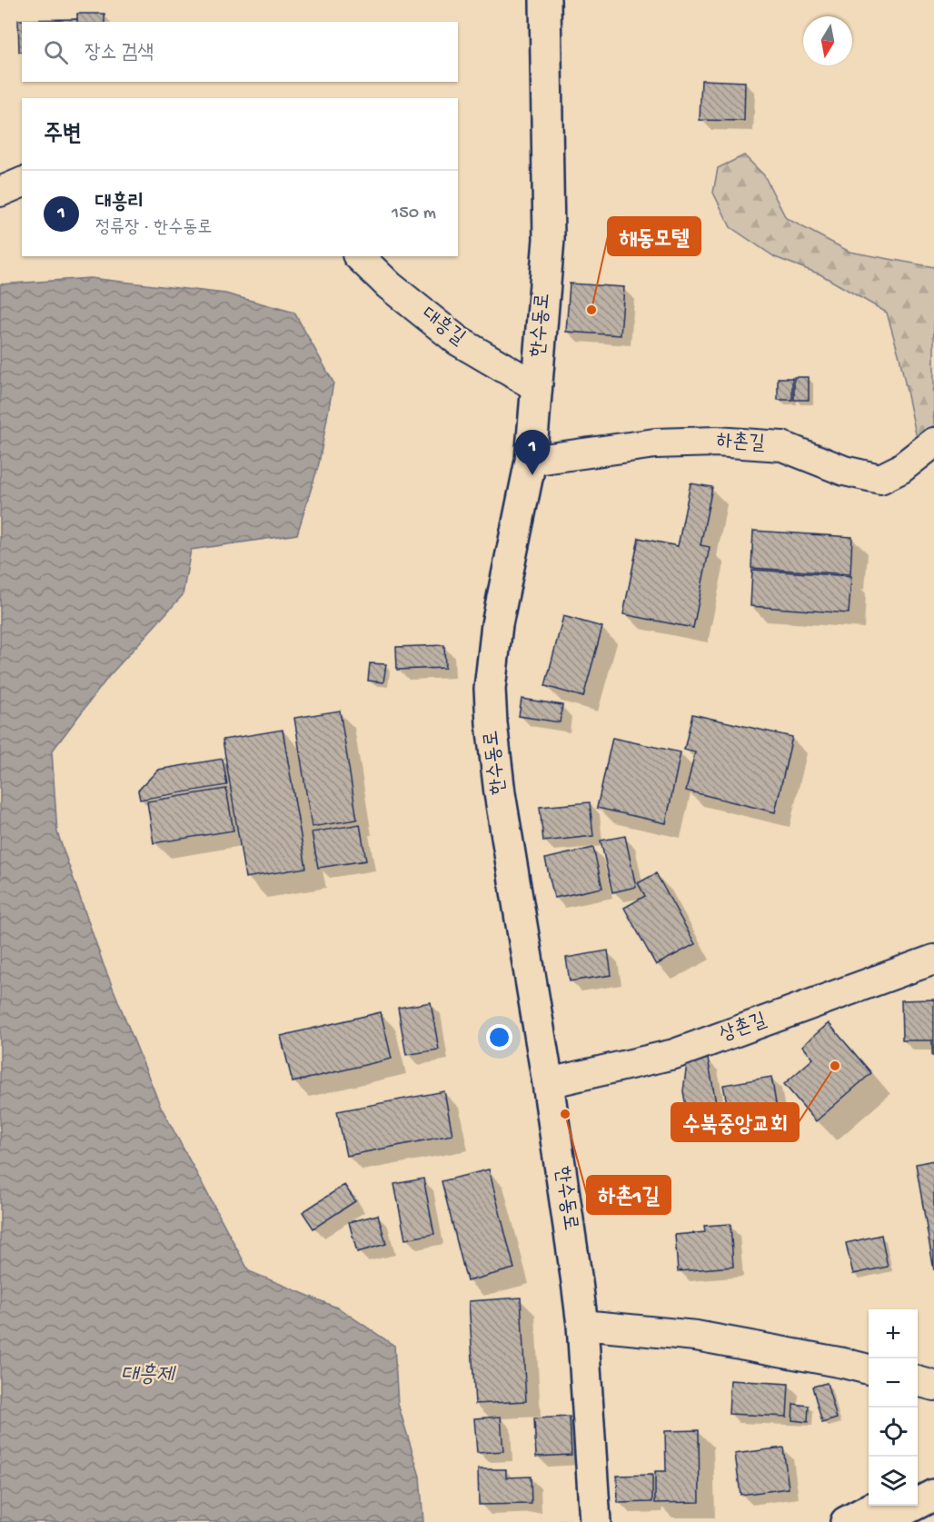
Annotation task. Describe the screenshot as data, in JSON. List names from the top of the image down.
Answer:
{
  "streets": {
    "street": [
      "한수동로",
      "대흥길",
      "하촌길",
      "상촌길"
    ]
  },
  "crossings": [
    ["한수동로", "대흥길"],
    ["한수동로", "하촌길"],
    ["한수동로", "상촌길"]
  ],
  "water": ["대흥제"],
  "places": ["해동모텔", "수북중앙교회", "하촌1길"],
  "north": "bottom",
  "page": {
    "search": "장소 검색",
    "heading": "주변",
    "list": [
      {
        "mark": "1",
        "name": "대흥리",
        "note": "정류장 · 한수동로",
        "value": "150 m"
      }
    ],
    "pins": "1",
    "map_buttons": ["+", "−"]
  }
}
